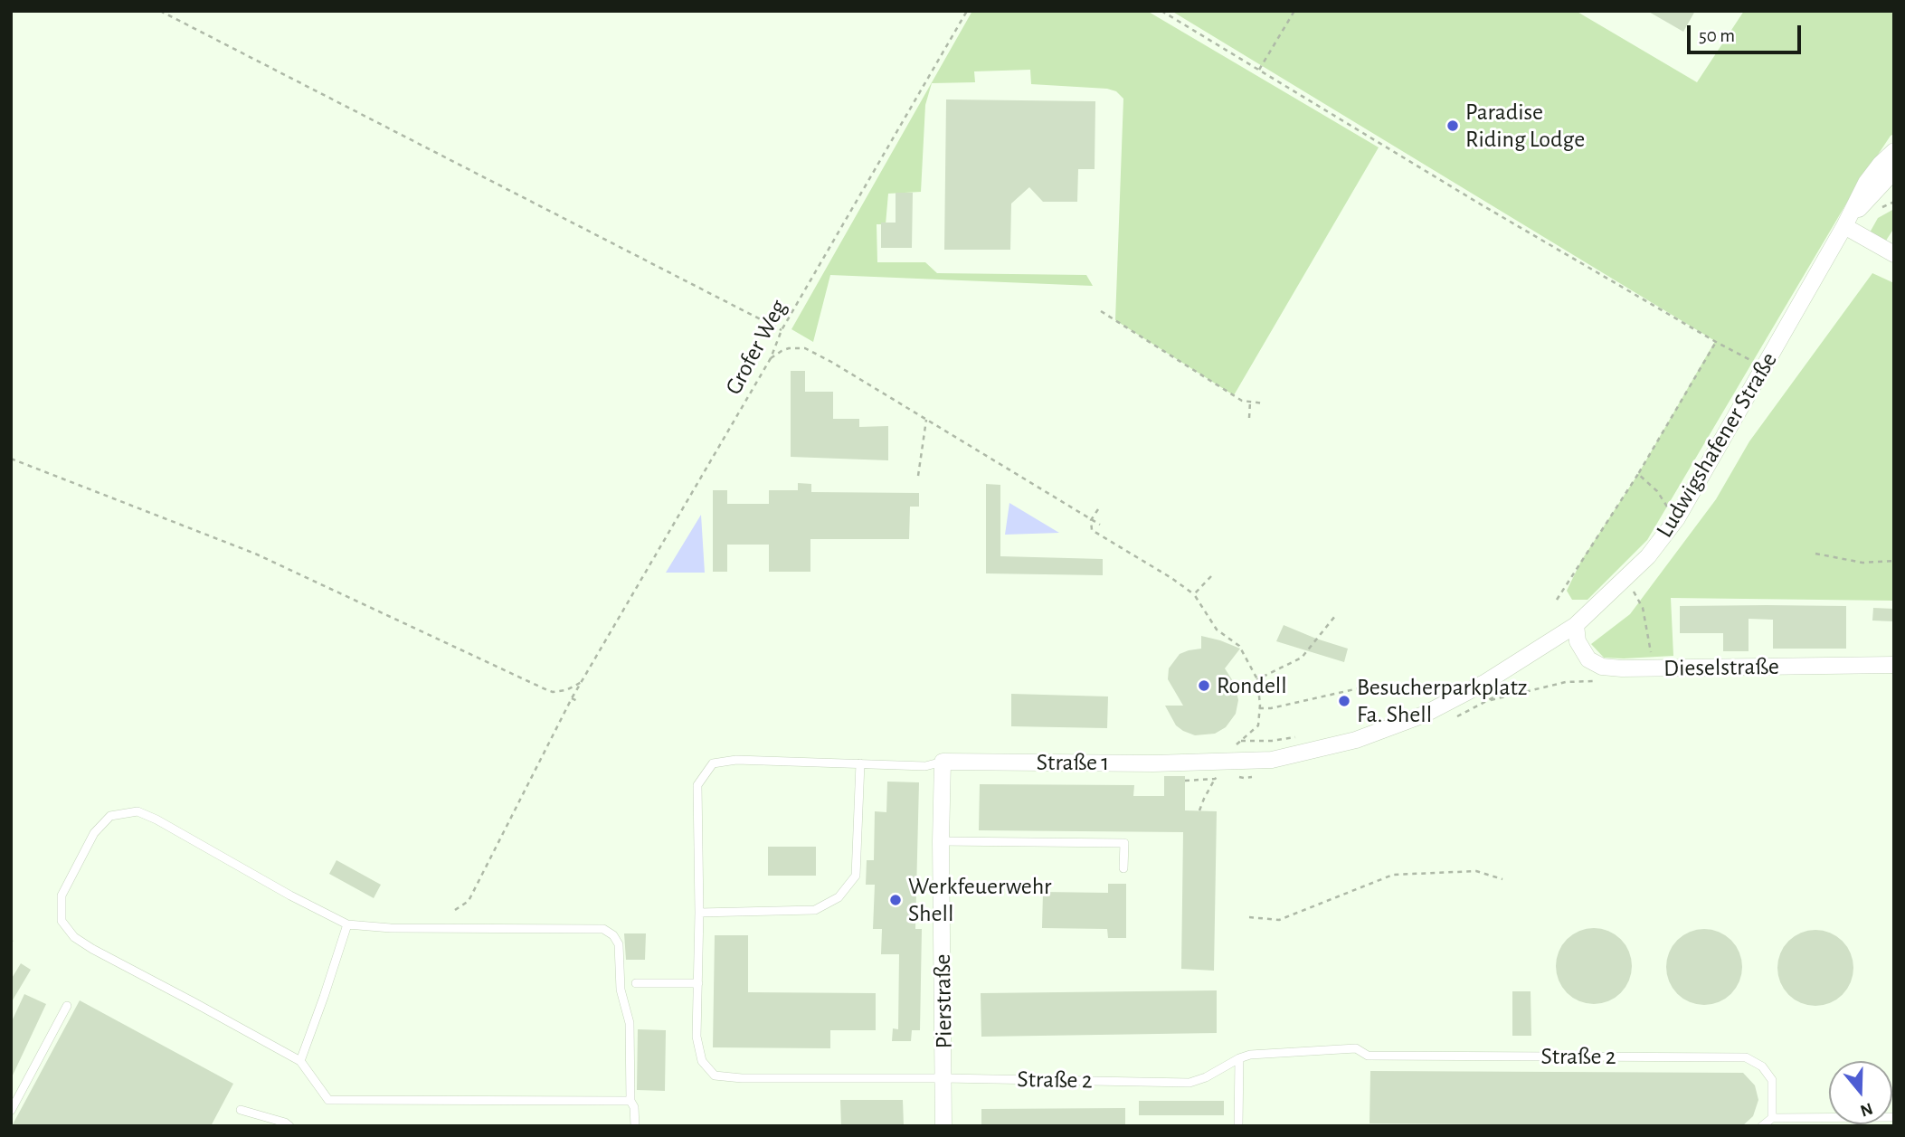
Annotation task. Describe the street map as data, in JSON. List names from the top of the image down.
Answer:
{
  "streets": {
    "street": [
      "Ludwigshafener Straße",
      "Dieselstraße",
      "Straße 1",
      "Pierstraße"
    ],
    "lane": ["Straße 2"],
    "path": ["Grofer Weg"]
  },
  "crossings": [
    ["Ludwigshafener Straße", "Dieselstraße"],
    ["Ludwigshafener Straße", "Straße 1"],
    ["Straße 1", "Pierstraße"],
    ["Straße 1", "Straße 2"],
    ["Pierstraße", "Straße 2"]
  ],
  "places": [
    "Paradise Riding Lodge",
    "Rondell",
    "Besucherparkplatz Fa. Shell",
    "Werkfeuerwehr Shell"
  ],
  "scale_bar": "50 m",
  "north": "bottom"
}
